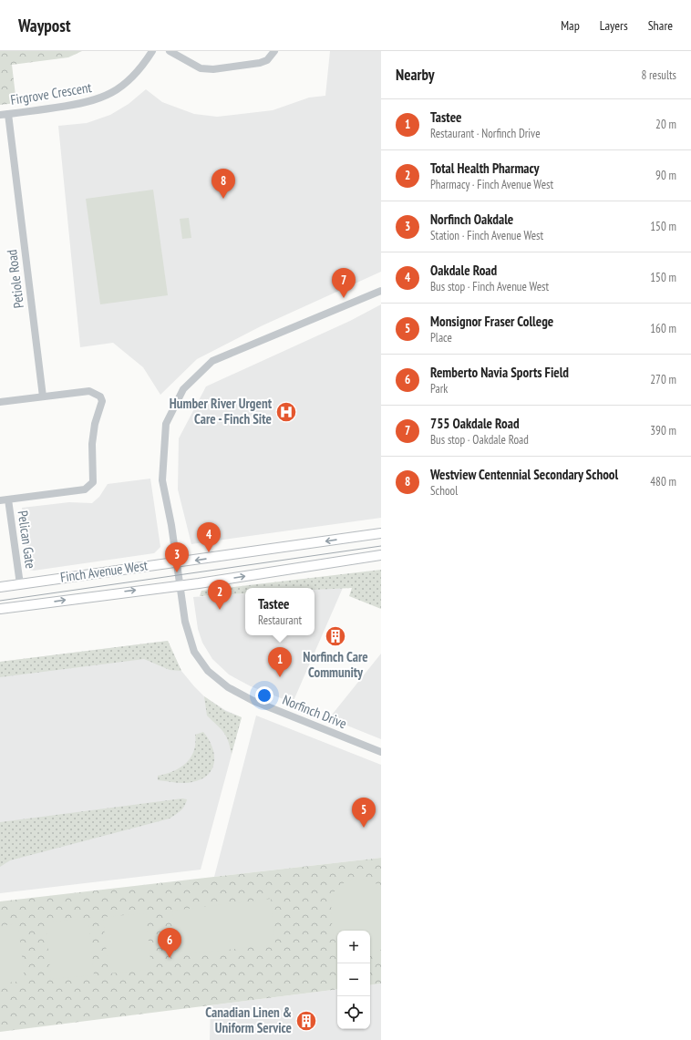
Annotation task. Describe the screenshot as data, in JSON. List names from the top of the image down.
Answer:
{
  "streets": {
    "main road": ["Finch Avenue West"],
    "street": [
      "Firgrove Crescent",
      "Petiole Road",
      "Pelican Gate",
      "Norfinch Drive"
    ]
  },
  "crossings": [
    ["Firgrove Crescent", "Petiole Road"],
    ["Pelican Gate", "Finch Avenue West"],
    ["Finch Avenue West", "Norfinch Drive"]
  ],
  "places": {
    "hospital": ["Humber River Urgent Care - Finch Site"],
    "building": ["Norfinch Care Community", "Canadian Linen & Uniform Service"]
  },
  "page": {
    "header": "Waypost",
    "nav": ["Map", "Layers", "Share"],
    "heading": ["Nearby", "8 results"],
    "list": [
      {
        "mark": "1",
        "name": "Tastee",
        "note": "Restaurant · Norfinch Drive",
        "value": "20 m"
      },
      {
        "mark": "2",
        "name": "Total Health Pharmacy",
        "note": "Pharmacy · Finch Avenue West",
        "value": "90 m"
      },
      {
        "mark": "3",
        "name": "Norfinch Oakdale",
        "note": "Station · Finch Avenue West",
        "value": "150 m"
      },
      {
        "mark": "4",
        "name": "Oakdale Road",
        "note": "Bus stop · Finch Avenue West",
        "value": "150 m"
      },
      {
        "mark": "5",
        "name": "Monsignor Fraser College",
        "note": "Place",
        "value": "160 m"
      },
      {
        "mark": "6",
        "name": "Remberto Navia Sports Field",
        "note": "Park",
        "value": "270 m"
      },
      {
        "mark": "7",
        "name": "755 Oakdale Road",
        "note": "Bus stop · Oakdale Road",
        "value": "390 m"
      },
      {
        "mark": "8",
        "name": "Westview Centennial Secondary School",
        "note": "School",
        "value": "480 m"
      }
    ],
    "pins": [
      "8",
      "7",
      "4",
      "3",
      "2",
      "1",
      "5",
      "6"
    ],
    "popup": ["Tastee", "Restaurant"],
    "map_buttons": ["+", "−"]
  }
}
